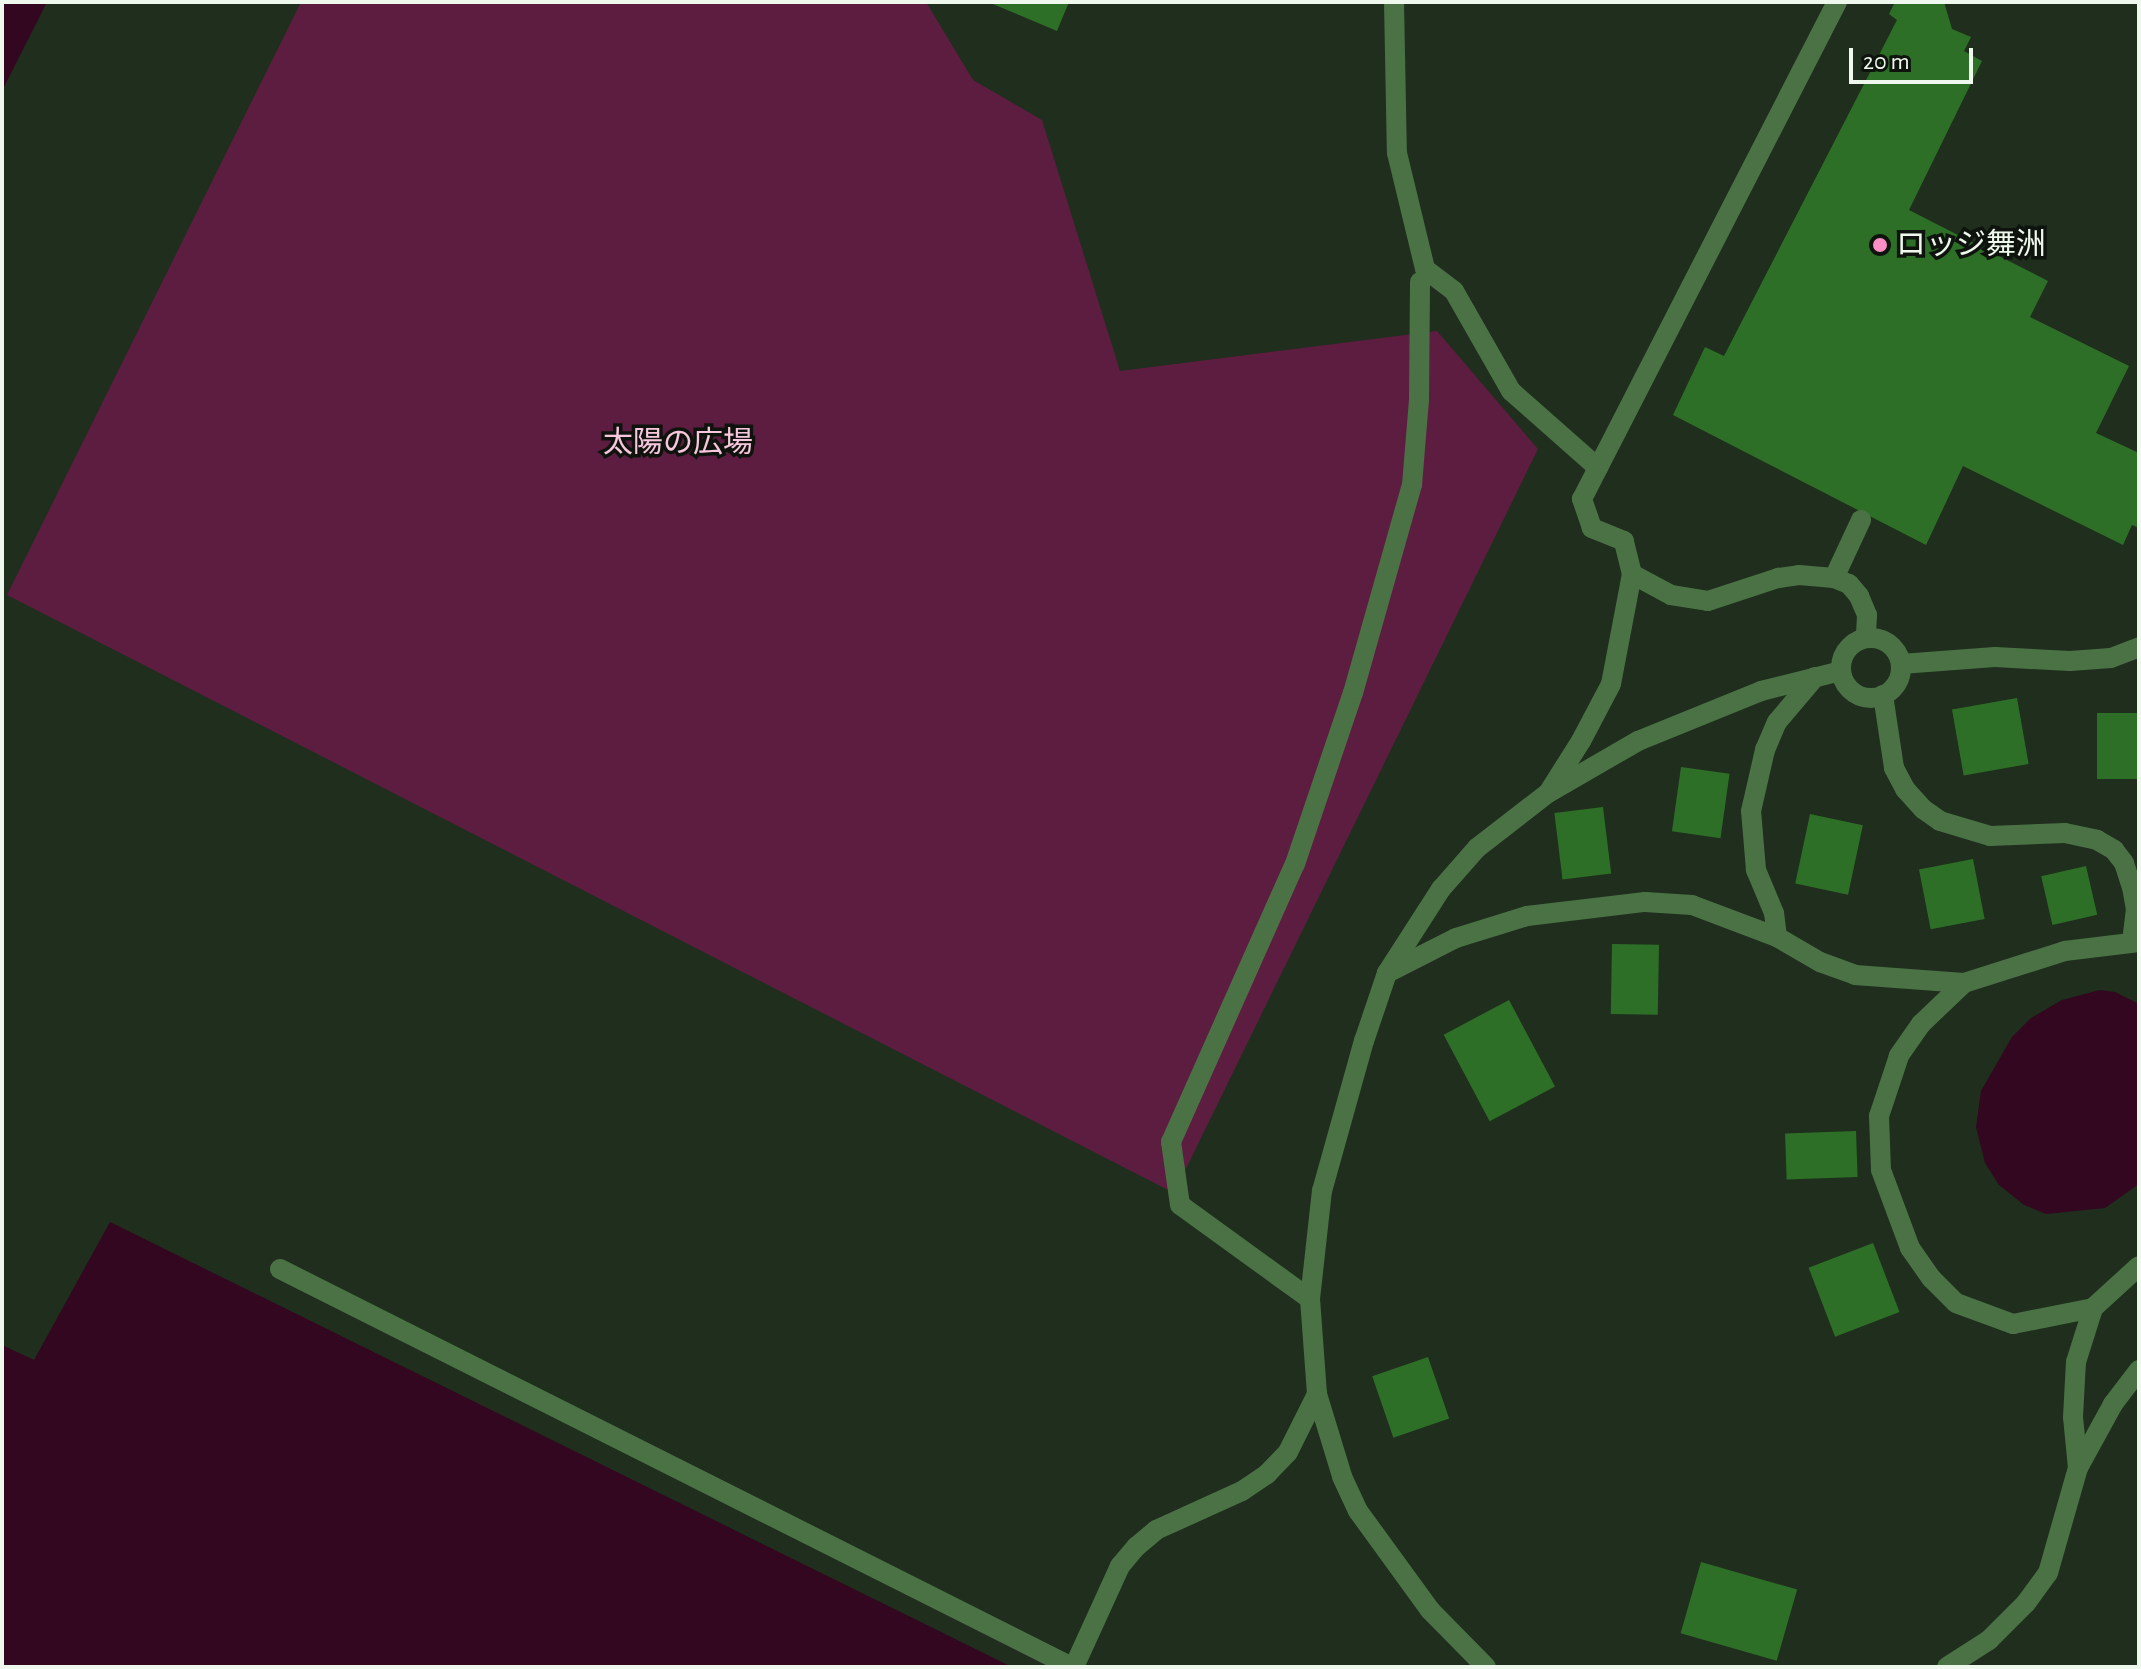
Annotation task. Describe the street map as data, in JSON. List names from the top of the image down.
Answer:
{
  "parks": ["太陽の広場"],
  "places": ["ロッジ舞洲"],
  "scale_bar": "20 m"
}
